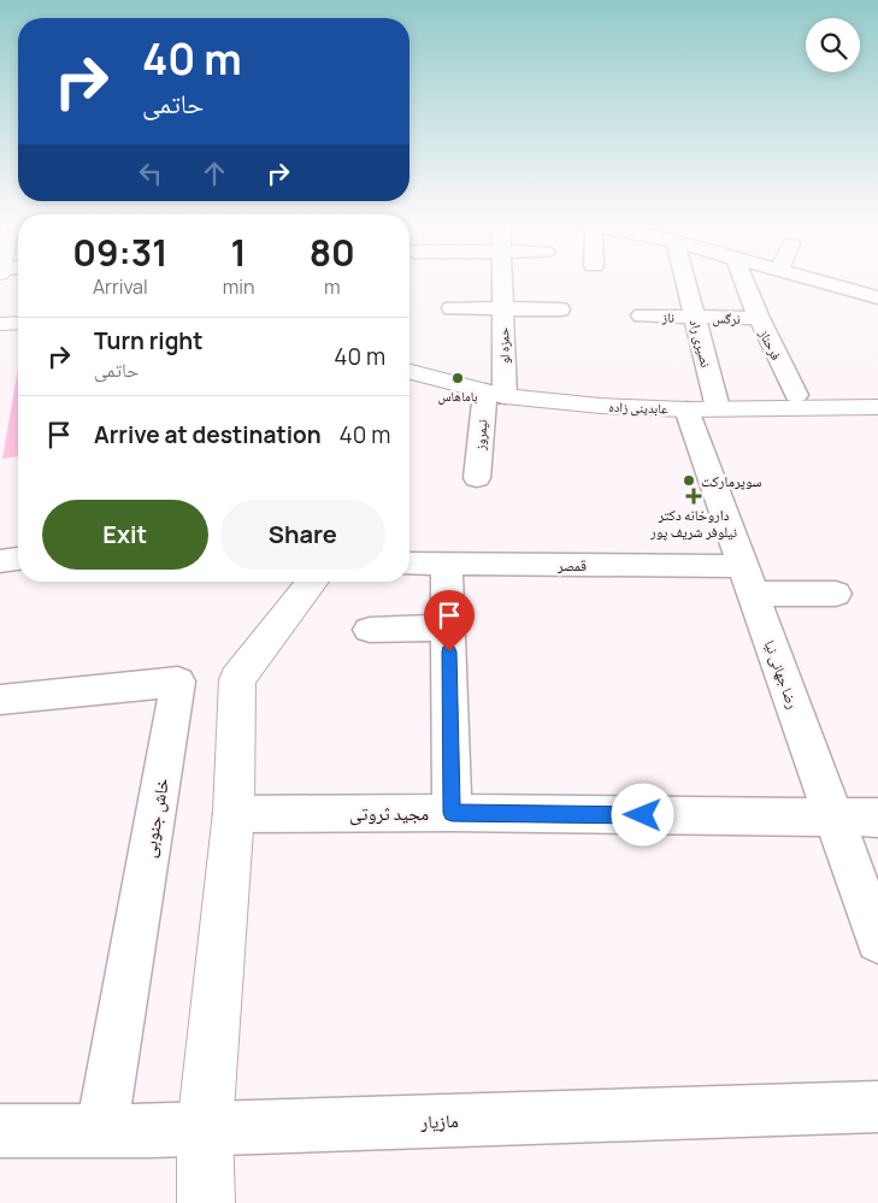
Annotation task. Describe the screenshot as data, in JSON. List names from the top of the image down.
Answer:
{
  "streets": {
    "street": [
      "ناز",
      "نرگس",
      "نصیری راد",
      "فرحناز",
      "حمزه لو",
      "عابدینی زاده",
      "نیمروز",
      "قمصر",
      "رضا جهانی نیا",
      "مجید ثروتی",
      "خاش جنوبی",
      "مازیار"
    ]
  },
  "crossings": [
    ["ناز", "نرگس"],
    ["ناز", "نصیری راد"],
    ["نرگس", "نصیری راد"],
    ["نرگس", "فرحناز"],
    ["نصیری راد", "عابدینی زاده"],
    ["نصیری راد", "رضا جهانی نیا"],
    ["حمزه لو", "عابدینی زاده"],
    ["حمزه لو", "نیمروز"],
    ["عابدینی زاده", "نیمروز"],
    ["عابدینی زاده", "رضا جهانی نیا"],
    ["قمصر", "رضا جهانی نیا"],
    ["رضا جهانی نیا", "مجید ثروتی"],
    ["خاش جنوبی", "مازیار"]
  ],
  "places": {
    "other": ["باماهاس", "سوپرمارکت"],
    "health": ["داروخانه دکتر نیلوفر شریف پور"]
  },
  "page": {
    "turn": ["40 m", "حاتمی"],
    "eta": [
      "09:31",
      "Arrival",
      "1",
      "min",
      "80",
      "m"
    ],
    "list": [
      {
        "name": "Turn right",
        "note": "حاتمی",
        "value": "40 m"
      },
      {
        "name": "Arrive at destination",
        "value": "40 m"
      }
    ],
    "buttons": ["Exit", "Share"]
  }
}
